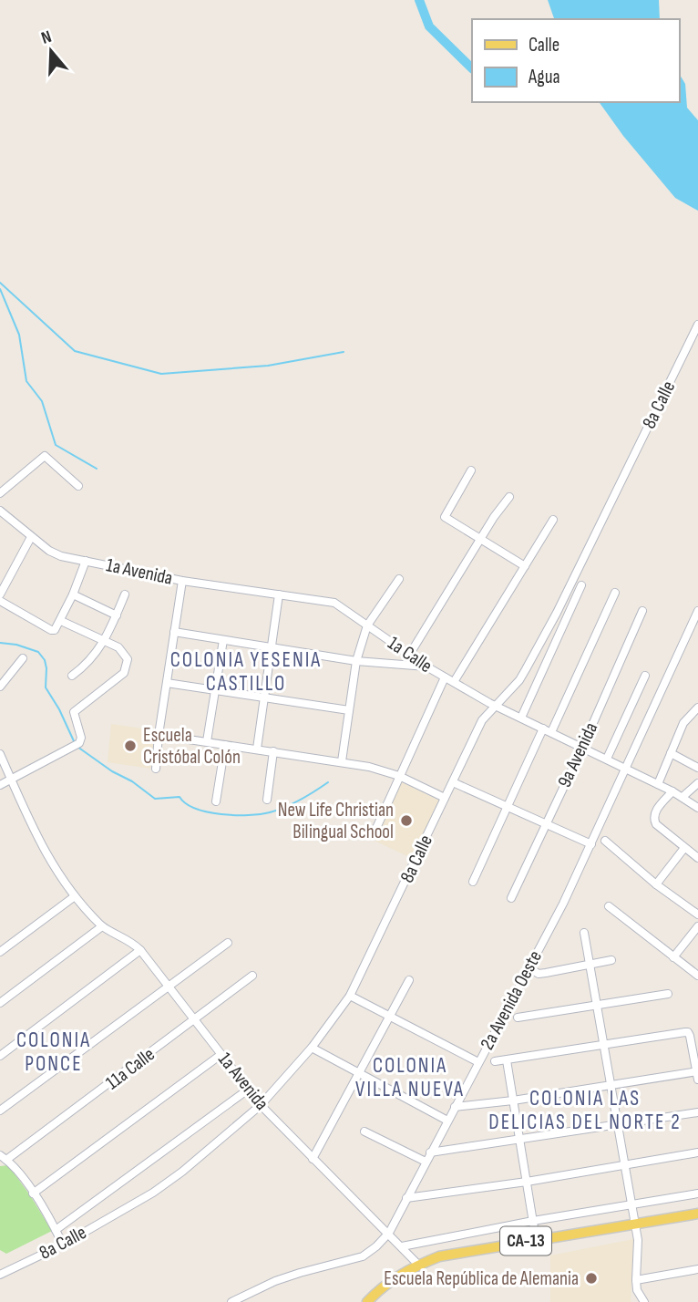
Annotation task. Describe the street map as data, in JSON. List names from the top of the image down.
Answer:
{
  "streets": {
    "main road": ["CA-13"],
    "street": [
      "8a Calle",
      "1a Avenida",
      "1a Calle",
      "9a Avenida",
      "2a Avenida Oeste",
      "11a Calle"
    ]
  },
  "crossings": [
    ["8a Calle", "1a Avenida"],
    ["8a Calle", "1a Calle"],
    ["1a Avenida", "1a Calle"],
    ["1a Avenida", "2a Avenida Oeste"],
    ["1a Avenida", "11a Calle"],
    ["1a Avenida", "CA-13"],
    ["1a Calle", "9a Avenida"],
    ["1a Calle", "2a Avenida Oeste"]
  ],
  "districts": [
    "COLONIA YESENIA CASTILLO",
    "COLONIA PONCE",
    "COLONIA VILLA NUEVA",
    "COLONIA LAS DELICIAS DEL NORTE 2"
  ],
  "places": ["Escuela Cristóbal Colón", "New Life Christian Bilingual School", "Escuela República de Alemania"],
  "legend": ["Calle", "Agua"],
  "north": "top"
}
